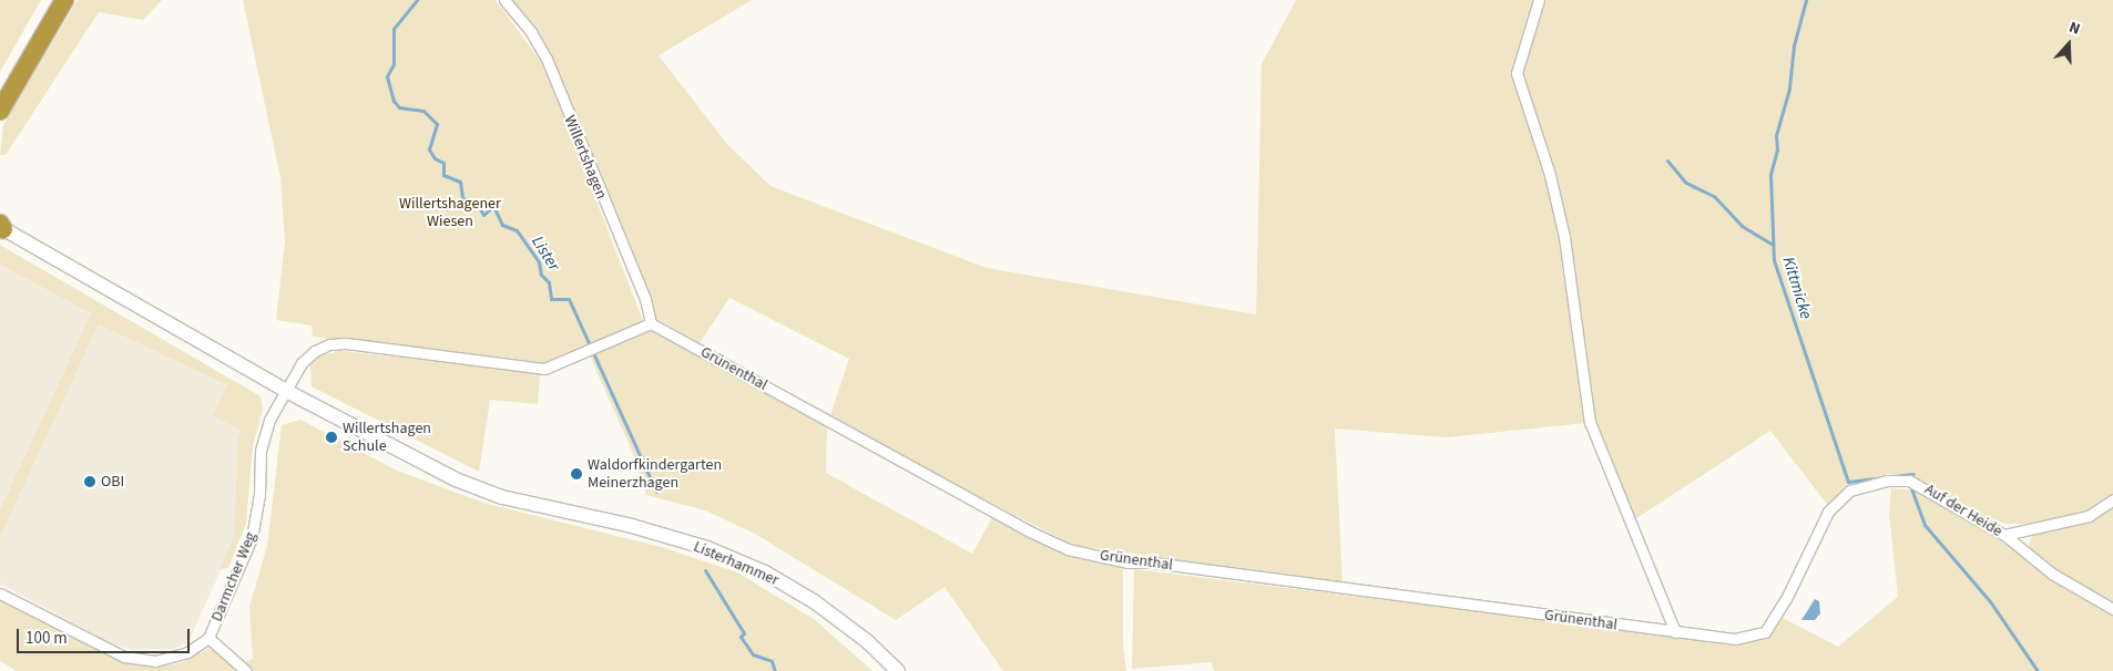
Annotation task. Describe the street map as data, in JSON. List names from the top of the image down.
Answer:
{
  "streets": {
    "main road": ["Listerhammer"],
    "street": [
      "Willertshagen",
      "Grünenthal",
      "Auf der Heide",
      "Darmcher Weg"
    ]
  },
  "crossings": [
    ["Willertshagen", "Grünenthal"],
    ["Willertshagen", "Darmcher Weg"],
    ["Grünenthal", "Auf der Heide"],
    ["Grünenthal", "Darmcher Weg"],
    ["Listerhammer", "Darmcher Weg"]
  ],
  "water": ["Lister", "Kittmicke"],
  "parks": ["Willertshagener Wiesen"],
  "places": ["Willertshagen Schule", "Waldorfkindergarten Meinerzhagen", "OBI"],
  "scale_bar": "100 m",
  "north": "top"
}
